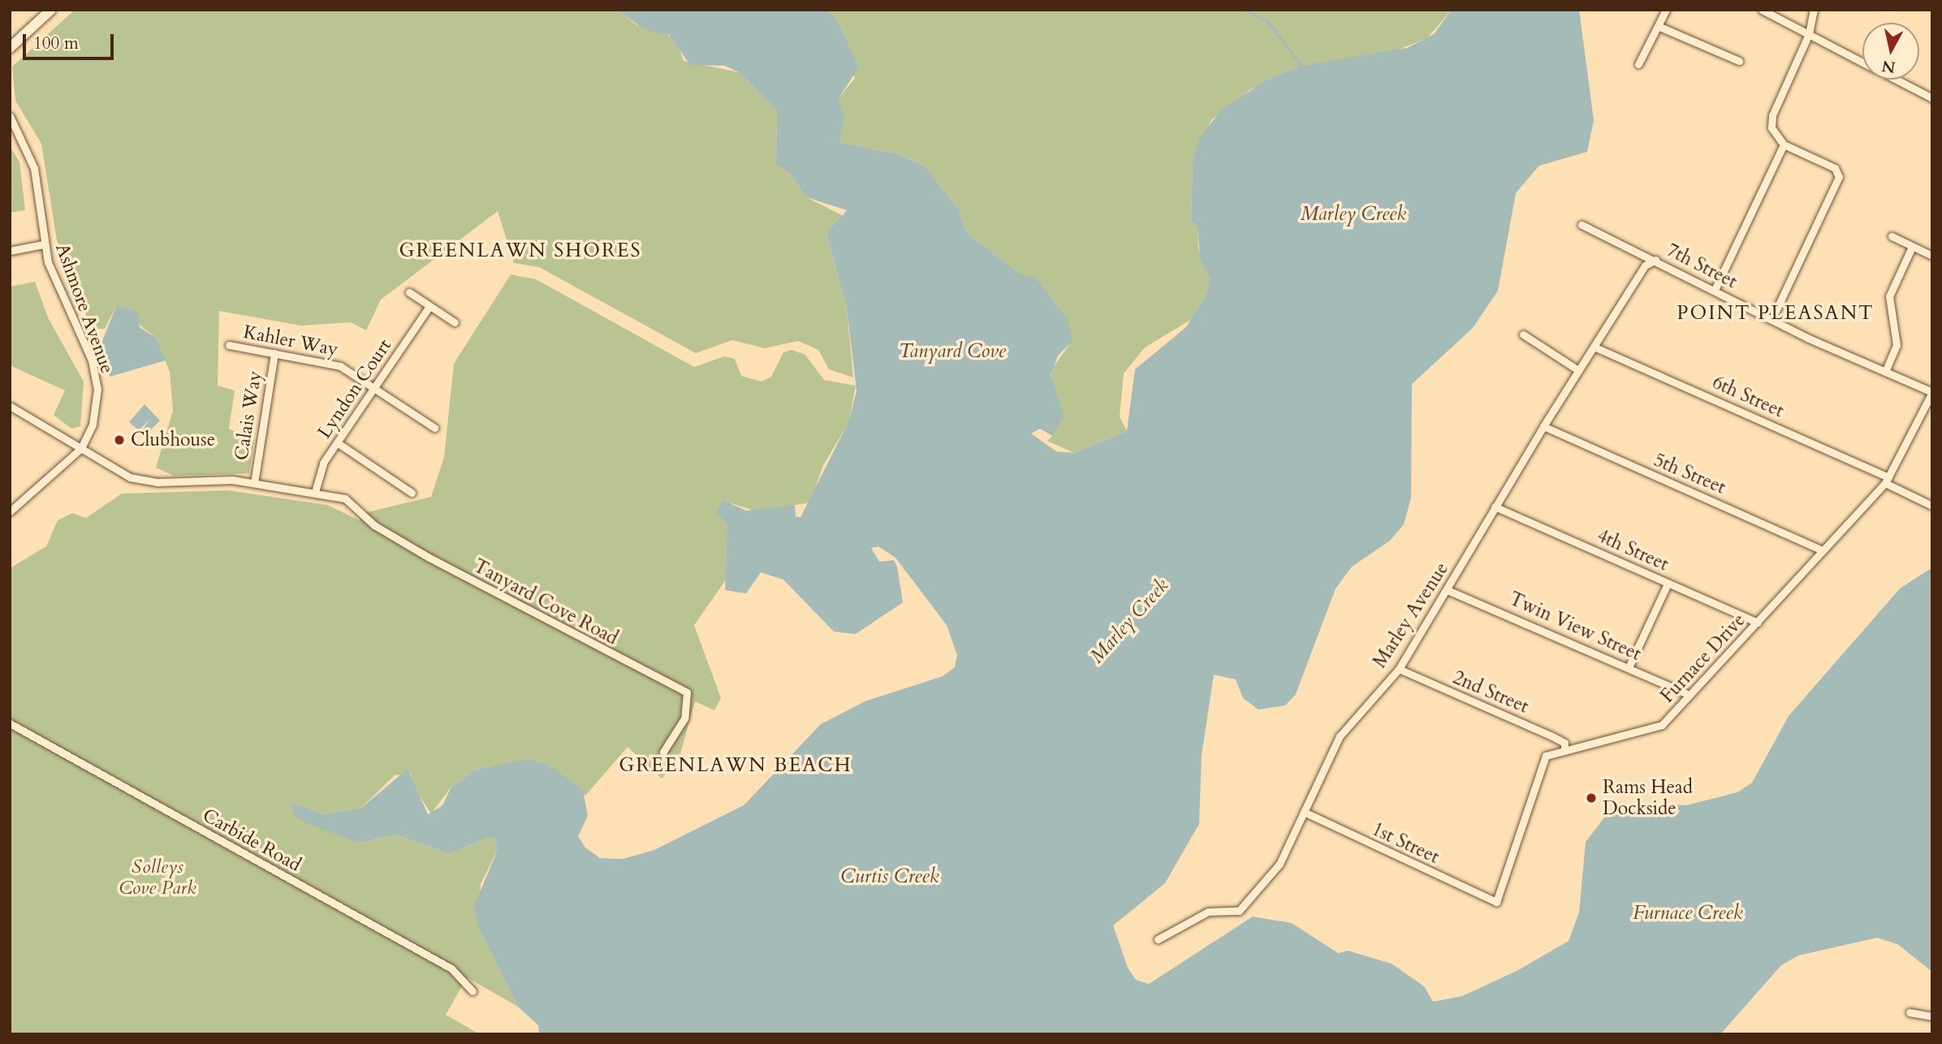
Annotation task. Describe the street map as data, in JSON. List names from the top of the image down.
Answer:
{
  "streets": {
    "street": [
      "7th Street",
      "Ashmore Avenue",
      "Kahler Way",
      "Lyndon Court",
      "6th Street",
      "Calais Way",
      "5th Street",
      "4th Street",
      "Tanyard Cove Road",
      "Marley Avenue",
      "Twin View Street",
      "Furnace Drive",
      "2nd Street",
      "Carbide Road",
      "1st Street"
    ]
  },
  "crossings": [
    ["7th Street", "Marley Avenue"],
    ["7th Street", "Furnace Drive"],
    ["Kahler Way", "Lyndon Court"],
    ["Kahler Way", "Calais Way"],
    ["Lyndon Court", "Tanyard Cove Road"],
    ["6th Street", "Marley Avenue"],
    ["6th Street", "Furnace Drive"],
    ["5th Street", "Marley Avenue"],
    ["5th Street", "Furnace Drive"],
    ["4th Street", "Marley Avenue"],
    ["4th Street", "Furnace Drive"],
    ["Marley Avenue", "Twin View Street"],
    ["Marley Avenue", "2nd Street"],
    ["Marley Avenue", "1st Street"],
    ["Twin View Street", "Furnace Drive"],
    ["Furnace Drive", "2nd Street"],
    ["Furnace Drive", "1st Street"]
  ],
  "districts": ["GREENLAWN SHORES", "POINT PLEASANT", "GREENLAWN BEACH"],
  "water": [
    "Marley Creek",
    "Tanyard Cove",
    "Curtis Creek",
    "Furnace Creek"
  ],
  "parks": ["Solleys Cove Park"],
  "places": ["Clubhouse", "Rams Head Dockside"],
  "scale_bar": "100 m",
  "north": "bottom"
}
